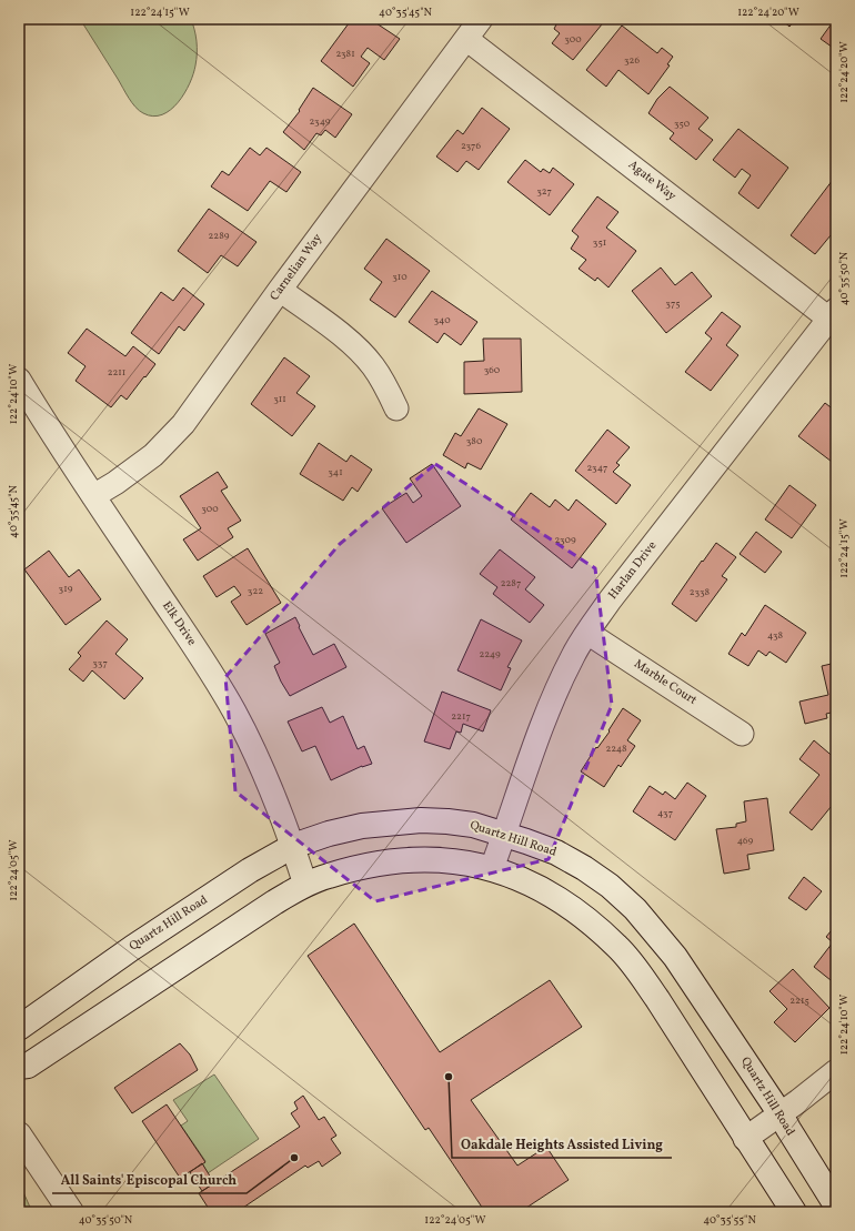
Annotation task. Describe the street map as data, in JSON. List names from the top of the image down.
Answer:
{
  "streets": {
    "main road": ["Quartz Hill Road"],
    "street": [
      "Agate Way",
      "Carnelian Way",
      "Harlan Drive",
      "Elk Drive",
      "Marble Court"
    ]
  },
  "crossings": [
    ["Agate Way", "Carnelian Way"],
    ["Agate Way", "Harlan Drive"],
    ["Carnelian Way", "Elk Drive"],
    ["Harlan Drive", "Marble Court"],
    ["Harlan Drive", "Quartz Hill Road"],
    ["Elk Drive", "Quartz Hill Road"]
  ],
  "places": ["Oakdale Heights Assisted Living", "All Saints' Episcopal Church"],
  "house_numbers": [
    "300",
    "2381",
    "326",
    "2349",
    "350",
    "2376",
    "327",
    "2289",
    "351",
    "310",
    "375",
    "340",
    "360",
    "2211",
    "311",
    "380",
    "2347",
    "341",
    "300",
    "2309",
    "2287",
    "319",
    "322",
    "2338",
    "438",
    "2249",
    "337",
    "2217",
    "2248",
    "437",
    "469",
    "2215"
  ],
  "coordinates": [
    "122°24'15\"W",
    "40°35'45\"N",
    "122°24'20\"W",
    "40°35'50\"N",
    "122°24'10\"W",
    "122°24'05\"W",
    "40°35'55\"N"
  ]
}
